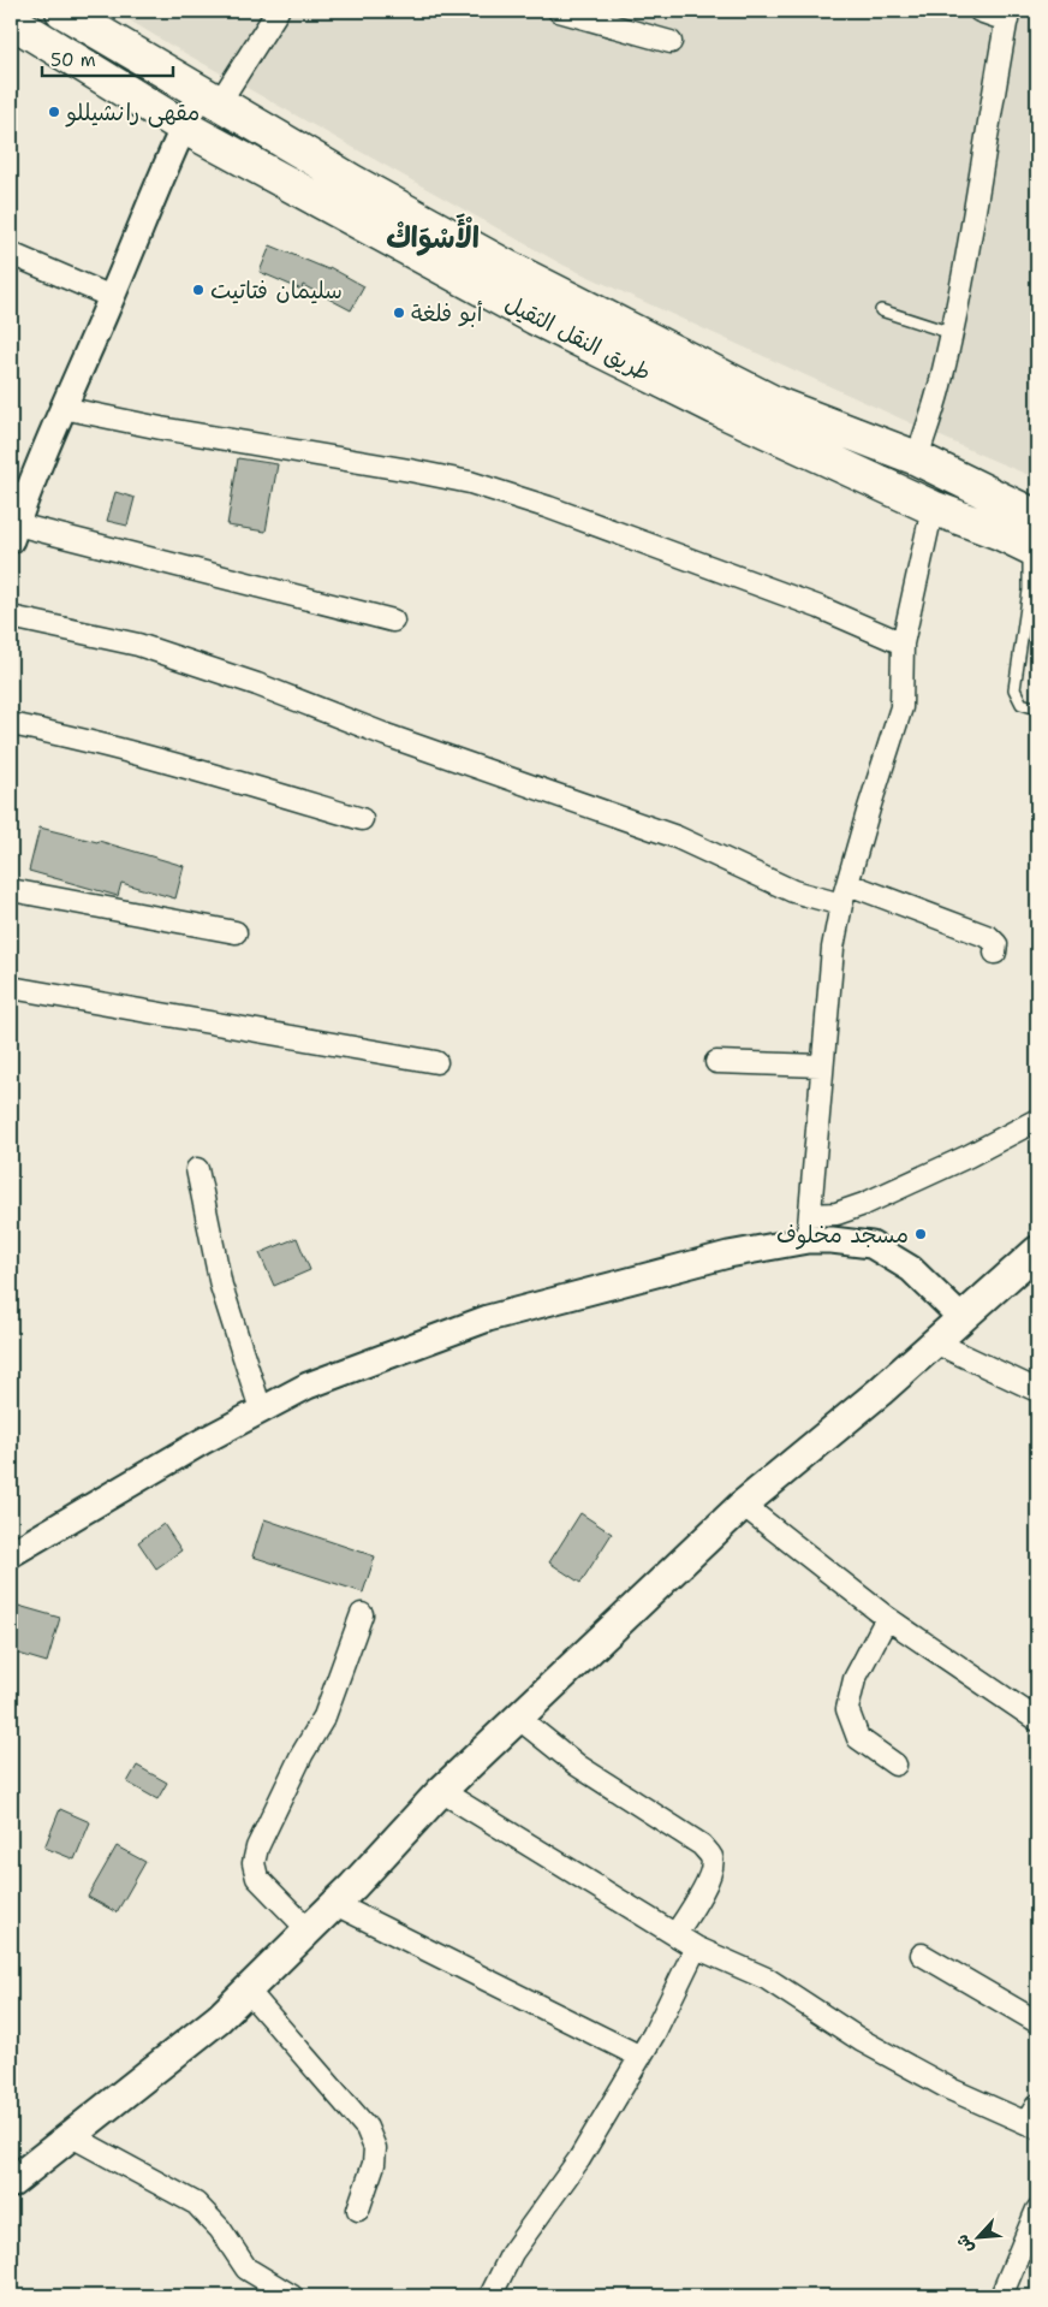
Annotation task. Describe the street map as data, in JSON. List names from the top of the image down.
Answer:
{
  "streets": {
    "highway": ["طريق النقل الثقيل"]
  },
  "districts": ["الْأَسْوَاكْ"],
  "places": [
    "مقهى رانشيللو",
    "سليمان فتاتيت",
    "أبو فلغة",
    "مسجد مخلوف"
  ],
  "scale_bar": "50 m",
  "north": "bottom left"
}
